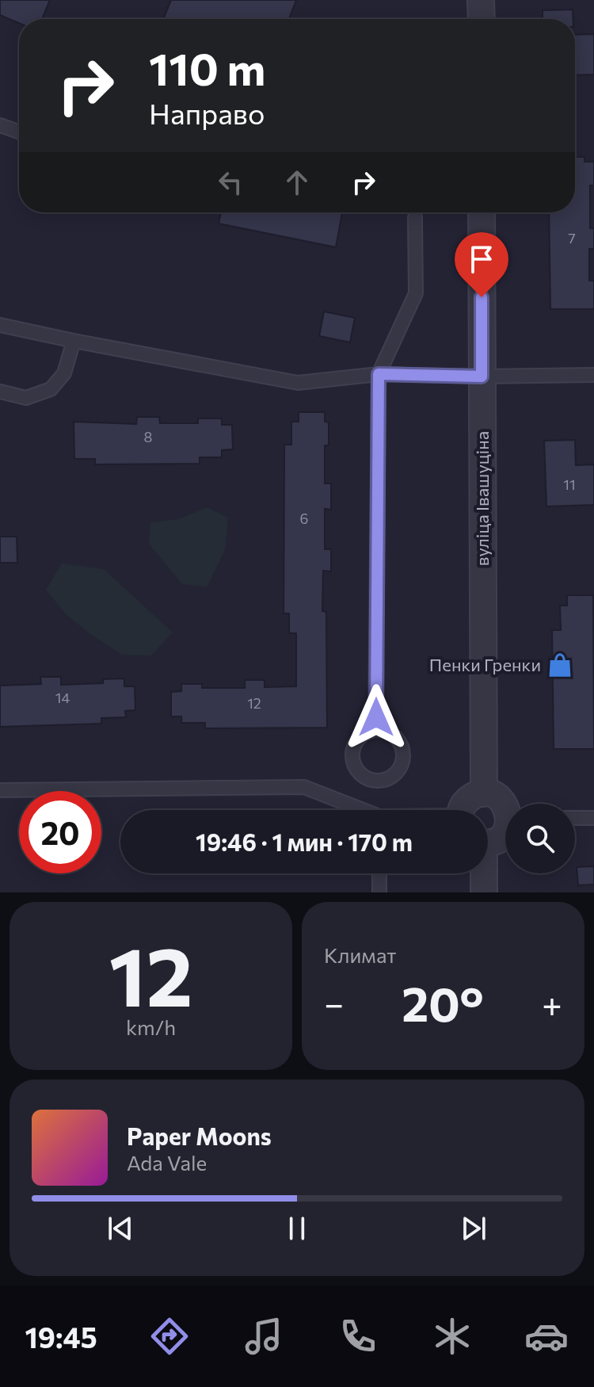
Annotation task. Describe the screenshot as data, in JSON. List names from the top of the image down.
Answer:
{
  "streets": {
    "street": ["вуліца Івашуціна"]
  },
  "places": {
    "shop": ["Пенки Гренки"]
  },
  "house_numbers": [
    "7",
    "8",
    "11",
    "6",
    "14",
    "12"
  ],
  "page": {
    "turn": ["110 m", "Направо"],
    "limit": "20",
    "trip": "19:46 · 1 мин · 170 m",
    "tile": [
      ["12", "km/h"],
      "Климат"
    ],
    "heat": ["−", "20°", "+"],
    "song": ["Paper Moons", "Ada Vale"],
    "tabs": "19:45"
  }
}
